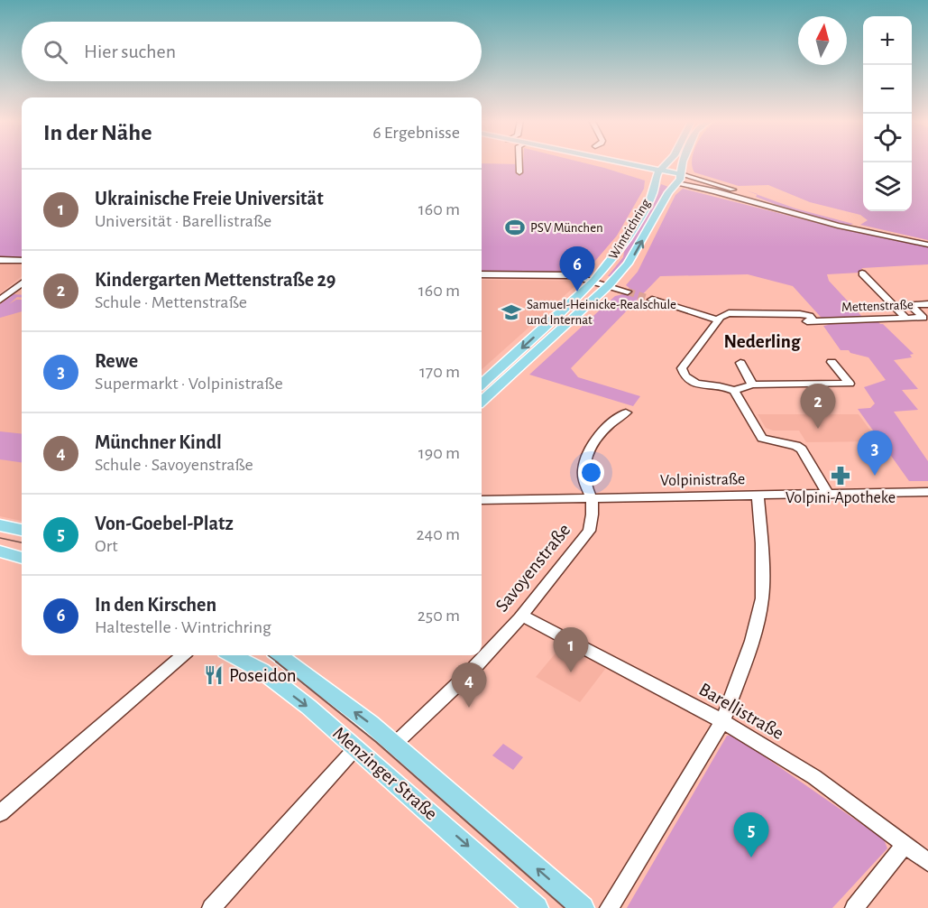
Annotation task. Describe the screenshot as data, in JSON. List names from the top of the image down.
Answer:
{
  "streets": {
    "main road": ["Wintrichring", "Menzinger Straße"],
    "street": [
      "Mettenstraße",
      "Volpinistraße",
      "Savoyenstraße",
      "Barellistraße"
    ]
  },
  "crossings": [
    ["Volpinistraße", "Savoyenstraße"],
    ["Savoyenstraße", "Barellistraße"],
    ["Savoyenstraße", "Menzinger Straße"]
  ],
  "districts": ["Nederling"],
  "places": {
    "sports": ["PSV München"],
    "school or university": ["Samuel-Heinicke-Realschule und Internat"],
    "pharmacy": ["Volpini-Apotheke"],
    "restaurant": ["Poseidon"]
  },
  "north": "top",
  "page": {
    "map_buttons": ["+", "−"],
    "search": "Hier suchen",
    "heading": ["In der Nähe", "6 Ergebnisse"],
    "list": [
      {
        "mark": "1",
        "name": "Ukrainische Freie Universität",
        "note": "Universität · Barellistraße",
        "value": "160 m"
      },
      {
        "mark": "2",
        "name": "Kindergarten Mettenstraße 29",
        "note": "Schule · Mettenstraße",
        "value": "160 m"
      },
      {
        "mark": "3",
        "name": "Rewe",
        "note": "Supermarkt · Volpinistraße",
        "value": "170 m"
      },
      {
        "mark": "4",
        "name": "Münchner Kindl",
        "note": "Schule · Savoyenstraße",
        "value": "190 m"
      },
      {
        "mark": "5",
        "name": "Von-Goebel-Platz",
        "note": "Ort",
        "value": "240 m"
      },
      {
        "mark": "6",
        "name": "In den Kirschen",
        "note": "Haltestelle · Wintrichring",
        "value": "250 m"
      }
    ],
    "pins": [
      "6",
      "2",
      "3",
      "1",
      "4",
      "5"
    ]
  }
}
